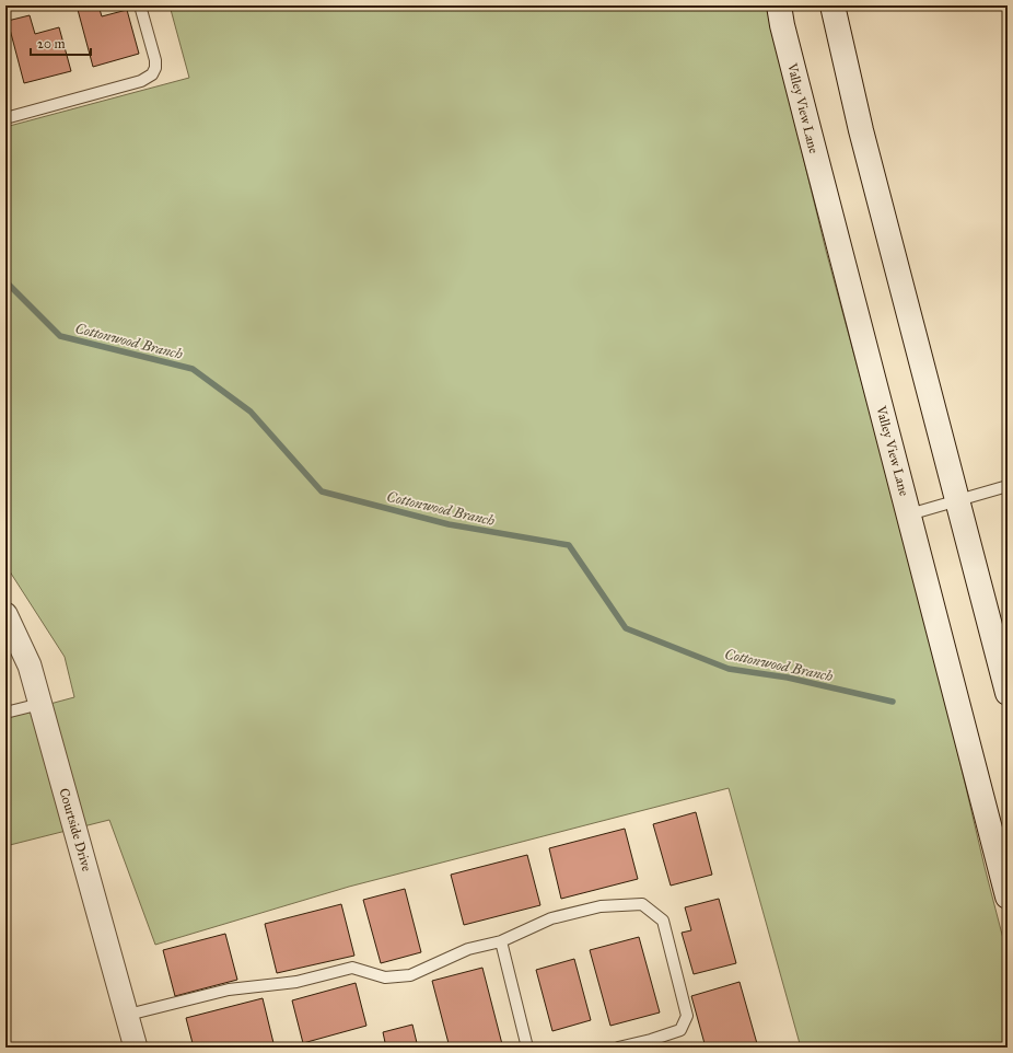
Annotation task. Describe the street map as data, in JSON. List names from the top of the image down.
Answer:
{
  "streets": {
    "main road": ["Valley View Lane"],
    "street": ["Courtside Drive"]
  },
  "water": ["Cottonwood Branch"],
  "scale_bar": "20 m"
}
